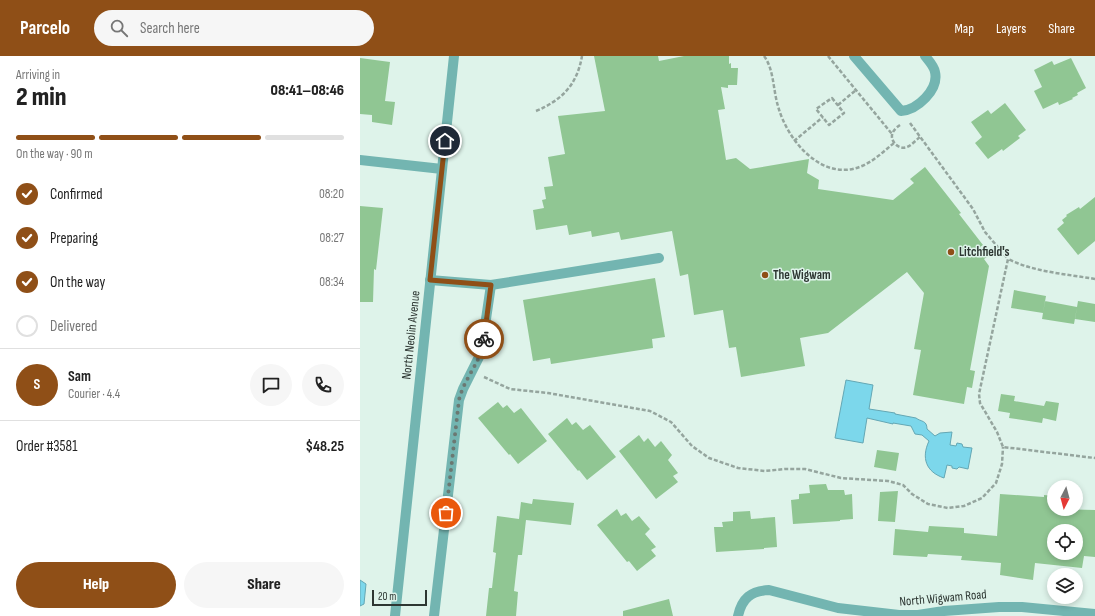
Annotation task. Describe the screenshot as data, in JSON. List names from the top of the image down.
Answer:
{
  "streets": {
    "street": ["North Neolin Avenue", "North Wigwam Road"]
  },
  "places": ["Litchfield's", "The Wigwam"],
  "scale_bar": "20 m",
  "north": "bottom",
  "page": {
    "header": "Parcelo",
    "search": "Search here",
    "nav": ["Map", "Layers", "Share"],
    "heading": ["2 min", "Arriving in", "08:41–08:46"],
    "panel": [
      "Sam",
      "Courier · 4.4",
      "Order #3581",
      "$48.25"
    ],
    "bar": "On the way · 90 m",
    "list": [
      ["Confirmed", "08:20"],
      ["Preparing", "08:27"],
      ["On the way", "08:34"],
      "Delivered"
    ],
    "round": "S",
    "buttons": ["Help", "Share"],
    "scale": "20 m"
  }
}
